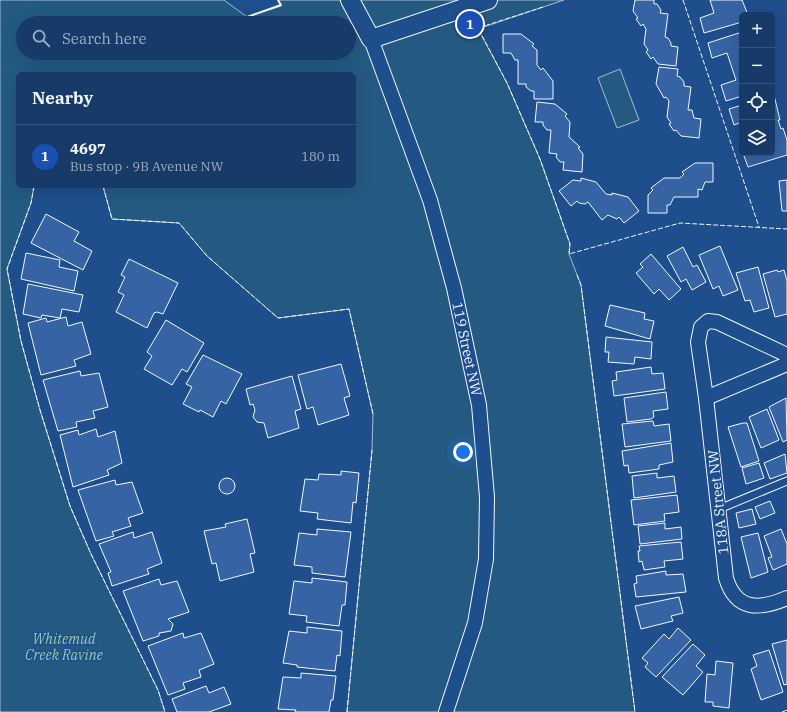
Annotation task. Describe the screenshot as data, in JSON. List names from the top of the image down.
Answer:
{
  "streets": {
    "street": ["119 Street NW", "118A Street NW"]
  },
  "parks": ["Whitemud Creek Ravine"],
  "page": {
    "pins": "1",
    "map_buttons": ["+", "−"],
    "search": "Search here",
    "heading": "Nearby",
    "list": [
      {
        "mark": "1",
        "name": "4697",
        "note": "Bus stop · 9B Avenue NW",
        "value": "180 m"
      }
    ]
  }
}
